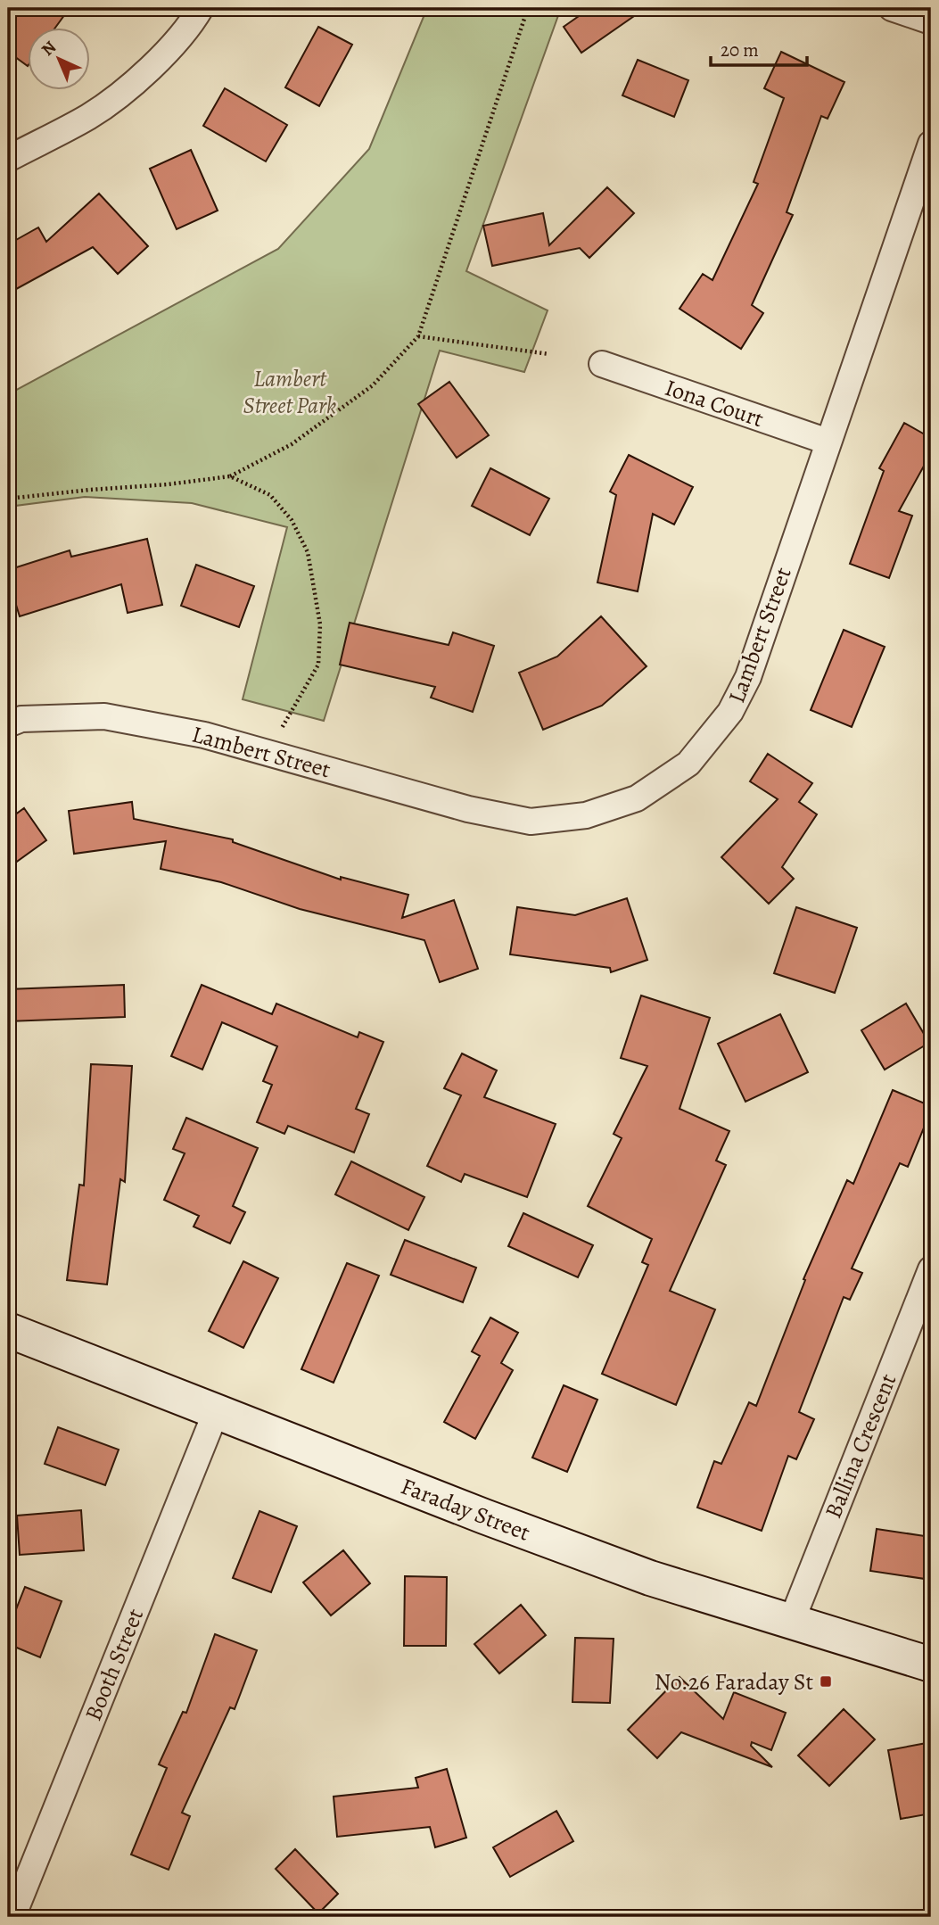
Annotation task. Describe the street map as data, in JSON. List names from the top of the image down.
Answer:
{
  "streets": {
    "street": [
      "Iona Court",
      "Lambert Street",
      "Ballina Crescent",
      "Faraday Street",
      "Booth Street"
    ]
  },
  "crossings": [
    ["Iona Court", "Lambert Street"],
    ["Ballina Crescent", "Faraday Street"],
    ["Faraday Street", "Booth Street"]
  ],
  "parks": ["Lambert Street Park"],
  "places": {
    "transit": ["No.26 Faraday St"]
  },
  "scale_bar": "20 m",
  "north": "top left"
}
